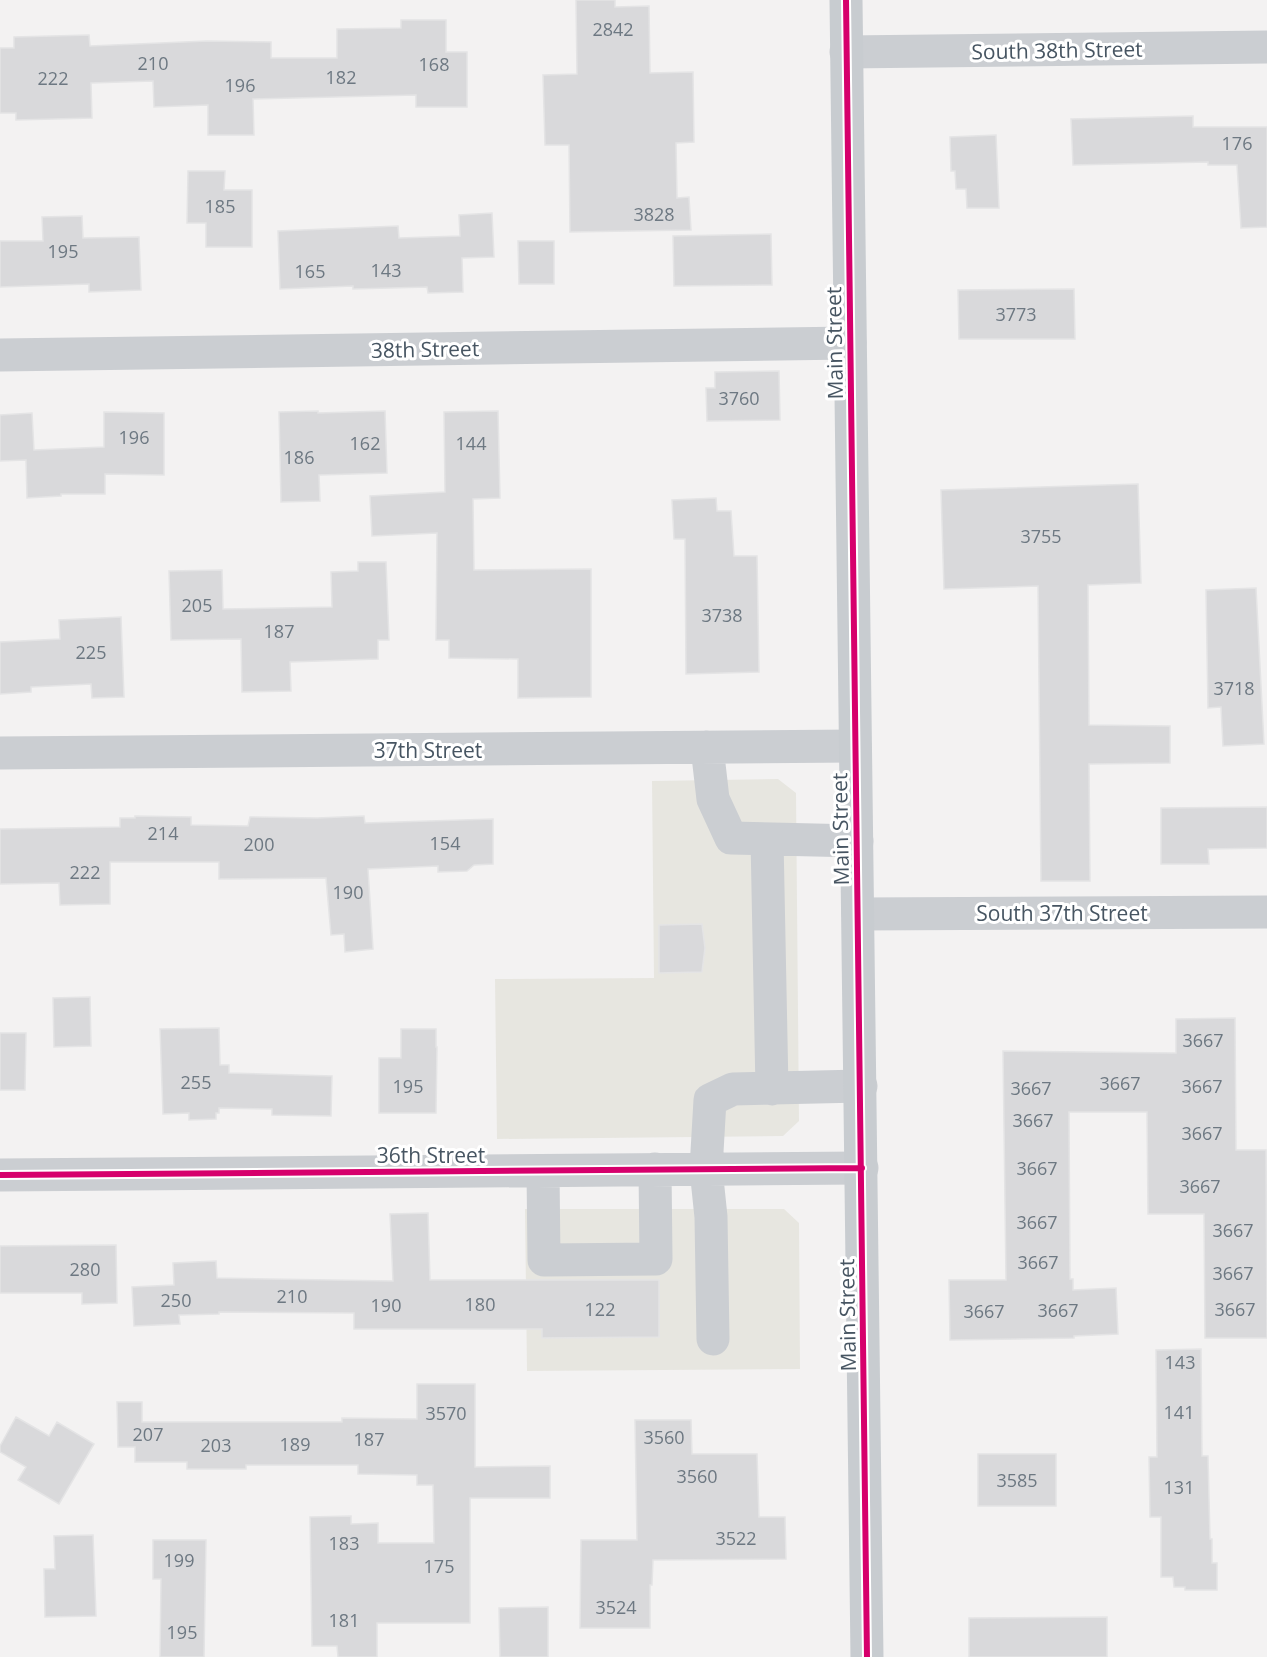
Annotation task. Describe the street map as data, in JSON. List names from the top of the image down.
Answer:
{
  "streets": {
    "main road": ["Main Street"],
    "street": [
      "South 38th Street",
      "38th Street",
      "37th Street",
      "South 37th Street",
      "36th Street"
    ]
  },
  "crossings": [
    ["South 38th Street", "Main Street"],
    ["Main Street", "38th Street"],
    ["Main Street", "37th Street"],
    ["Main Street", "South 37th Street"],
    ["Main Street", "36th Street"]
  ],
  "house_numbers": [
    "2842",
    "210",
    "168",
    "182",
    "222",
    "196",
    "176",
    "185",
    "3828",
    "195",
    "143",
    "165",
    "3773",
    "3760",
    "196",
    "162",
    "144",
    "186",
    "3755",
    "205",
    "3738",
    "187",
    "225",
    "3718",
    "214",
    "154",
    "200",
    "222",
    "190",
    "3667",
    "255",
    "3667",
    "195",
    "3667",
    "3667",
    "3667",
    "3667",
    "3667",
    "3667",
    "3667",
    "3667",
    "3667",
    "280",
    "3667",
    "210",
    "250",
    "180",
    "190",
    "122",
    "3667",
    "3667",
    "3667",
    "143",
    "141",
    "3570",
    "207",
    "3560",
    "187",
    "189",
    "203",
    "3560",
    "3585",
    "131",
    "3522",
    "183",
    "199",
    "175",
    "3524",
    "181",
    "195"
  ]
}
